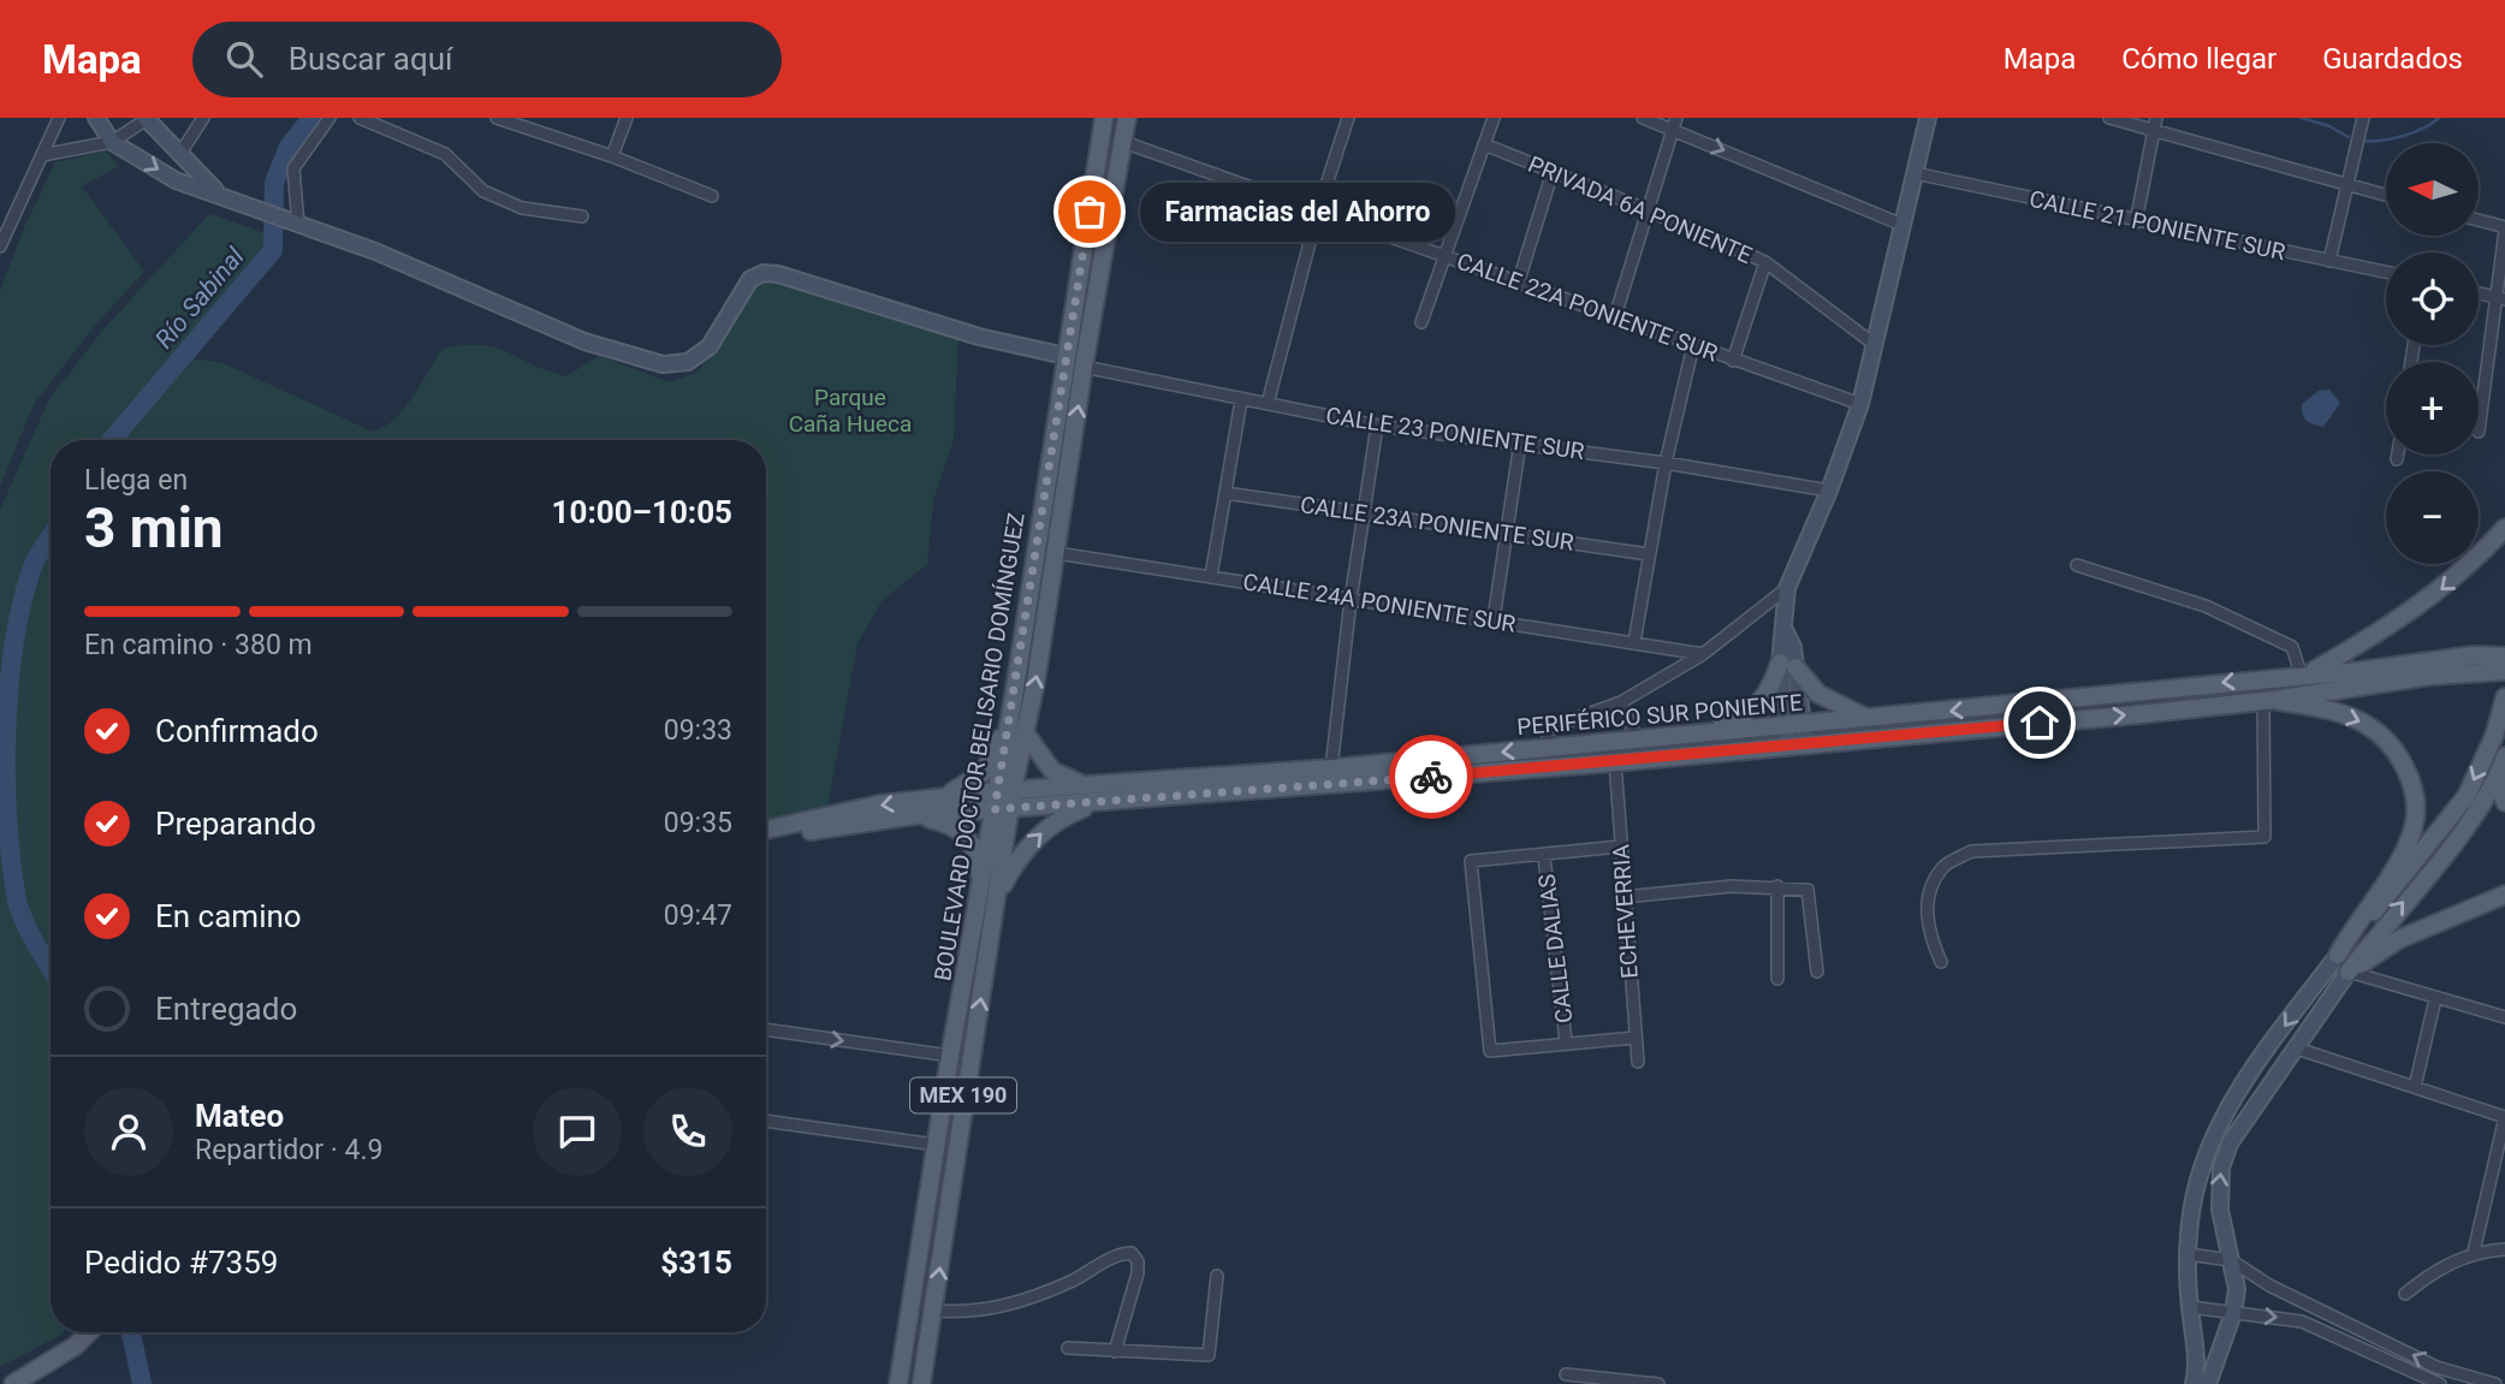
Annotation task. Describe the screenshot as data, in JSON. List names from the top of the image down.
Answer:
{
  "streets": {
    "main road": ["PERIFÉRICO SUR PONIENTE", "BOULEVARD DOCTOR BELISARIO DOMÍNGUEZ", "MEX 190"],
    "street": [
      "PRIVADA 6A PONIENTE",
      "CALLE 21 PONIENTE SUR",
      "CALLE 22A PONIENTE SUR",
      "CALLE 23 PONIENTE SUR",
      "CALLE 23A PONIENTE SUR",
      "CALLE 24A PONIENTE SUR",
      "ECHEVERRIA",
      "CALLE DALIAS"
    ]
  },
  "crossings": [
    ["CALLE 22A PONIENTE SUR", "BOULEVARD DOCTOR BELISARIO DOMÍNGUEZ"],
    ["CALLE 23 PONIENTE SUR", "BOULEVARD DOCTOR BELISARIO DOMÍNGUEZ"],
    ["CALLE 24A PONIENTE SUR", "BOULEVARD DOCTOR BELISARIO DOMÍNGUEZ"],
    ["PERIFÉRICO SUR PONIENTE", "BOULEVARD DOCTOR BELISARIO DOMÍNGUEZ"],
    ["PERIFÉRICO SUR PONIENTE", "ECHEVERRIA"]
  ],
  "water": ["Río Sabinal"],
  "parks": ["Parque Caña Hueca"],
  "places": ["Farmacias del Ahorro"],
  "north": "left",
  "page": {
    "header": "Mapa",
    "search": "Buscar aquí",
    "nav": ["Mapa", "Cómo llegar", "Guardados"],
    "map_buttons": ["+", "−"],
    "bubble": "Farmacias del Ahorro",
    "heading": ["3 min", "Llega en", "10:00–10:05"],
    "panel": [
      "Mateo",
      "Repartidor · 4.9",
      "Pedido #7359",
      "$315"
    ],
    "bar": "En camino · 380 m",
    "list": [
      ["Confirmado", "09:33"],
      ["Preparando", "09:35"],
      ["En camino", "09:47"],
      "Entregado"
    ]
  }
}
